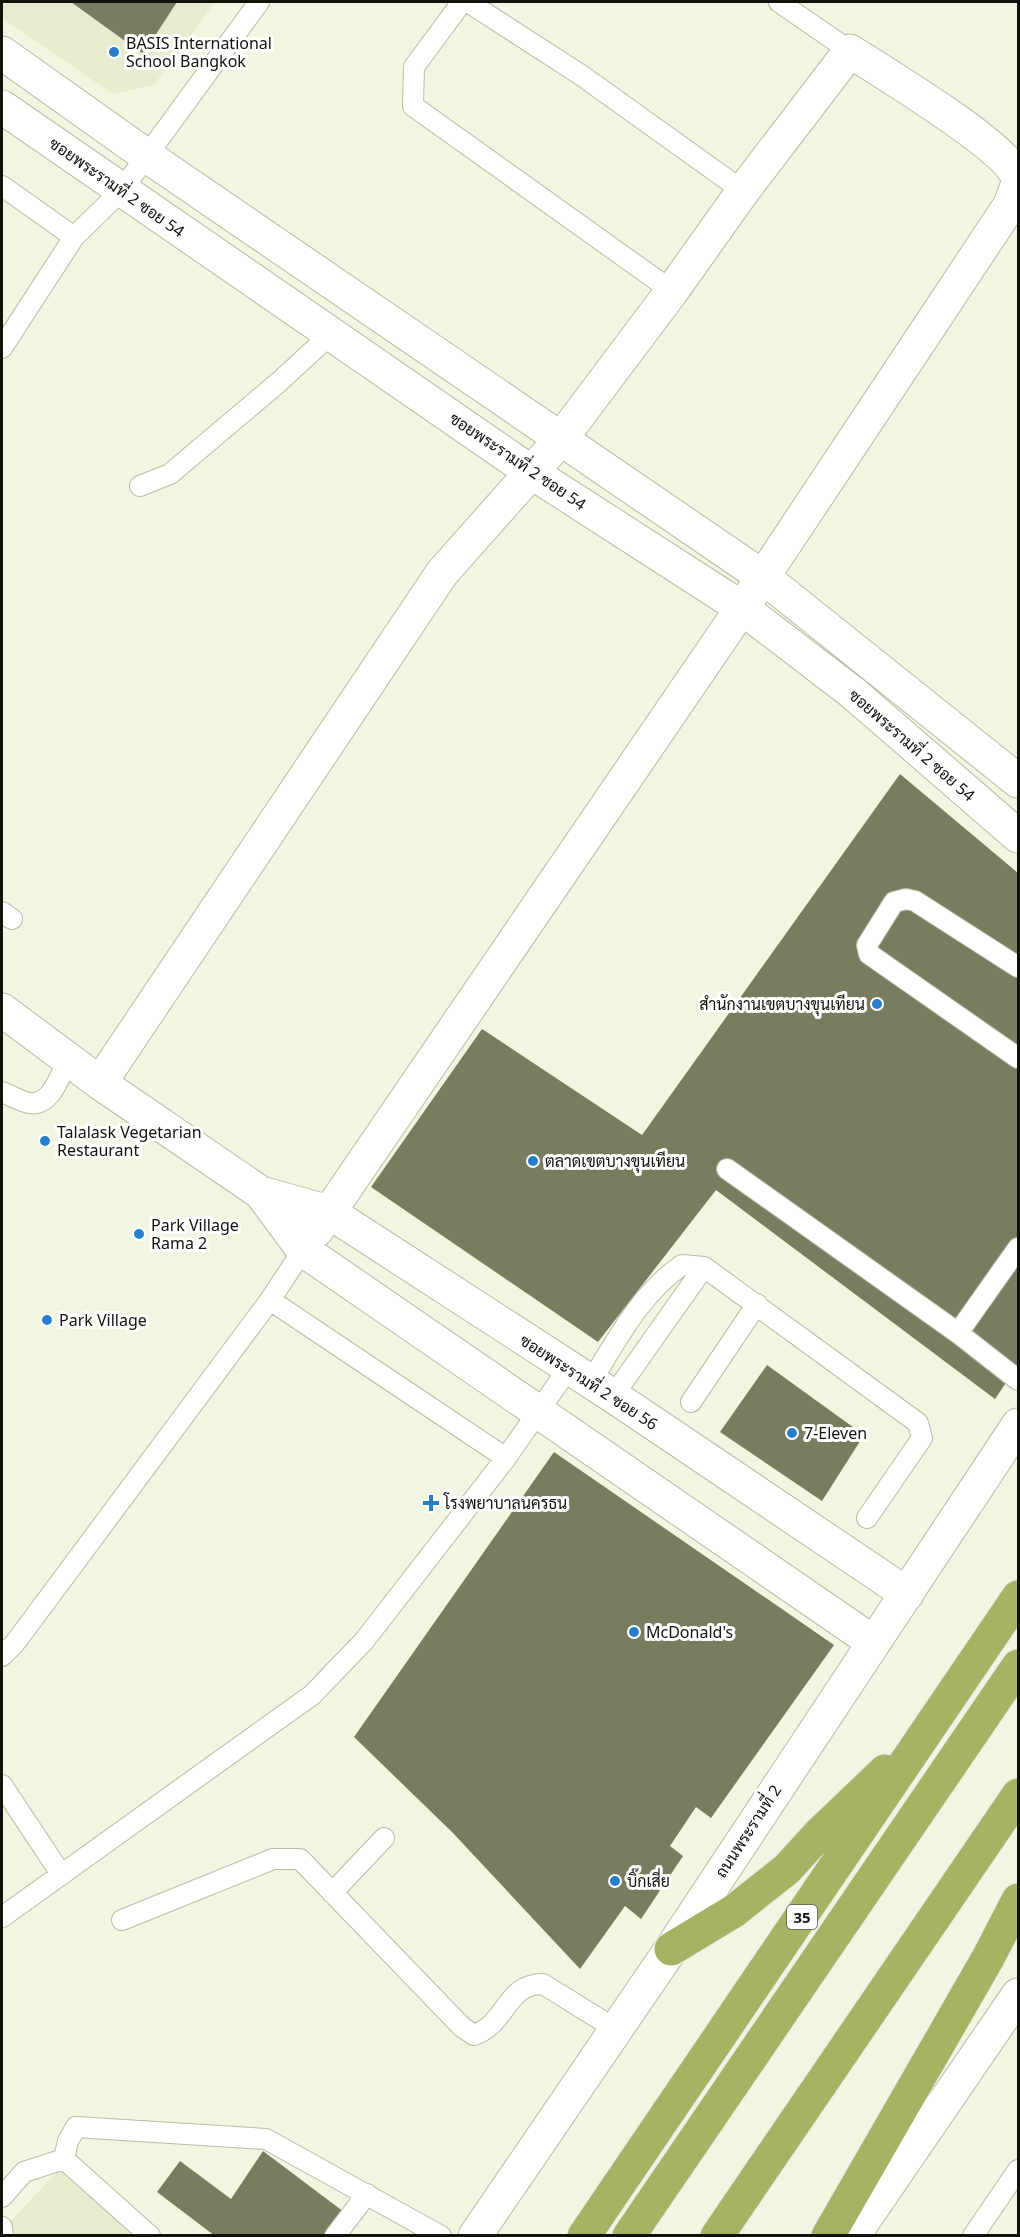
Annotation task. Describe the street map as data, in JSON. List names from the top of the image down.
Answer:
{
  "streets": {
    "highway": ["35"],
    "street": ["ซอยพระรามที่ 2 ซอย 54", "ซอยพระรามที่ 2 ซอย 56", "ถนนพระรามที่ 2"]
  },
  "crossings": [
    ["ซอยพระรามที่ 2 ซอย 56", "ถนนพระรามที่ 2"]
  ],
  "places": {
    "other": [
      "BASIS International School Bangkok",
      "สำนักงานเขตบางขุนเทียน",
      "Talalask Vegetarian Restaurant",
      "ตลาดเขตบางขุนเทียน",
      "Park Village Rama 2",
      "Park Village",
      "7-Eleven",
      "McDonald's",
      "บิ๊กเสี่ย"
    ],
    "health": ["โรงพยาบาลนครธน"]
  }
}
